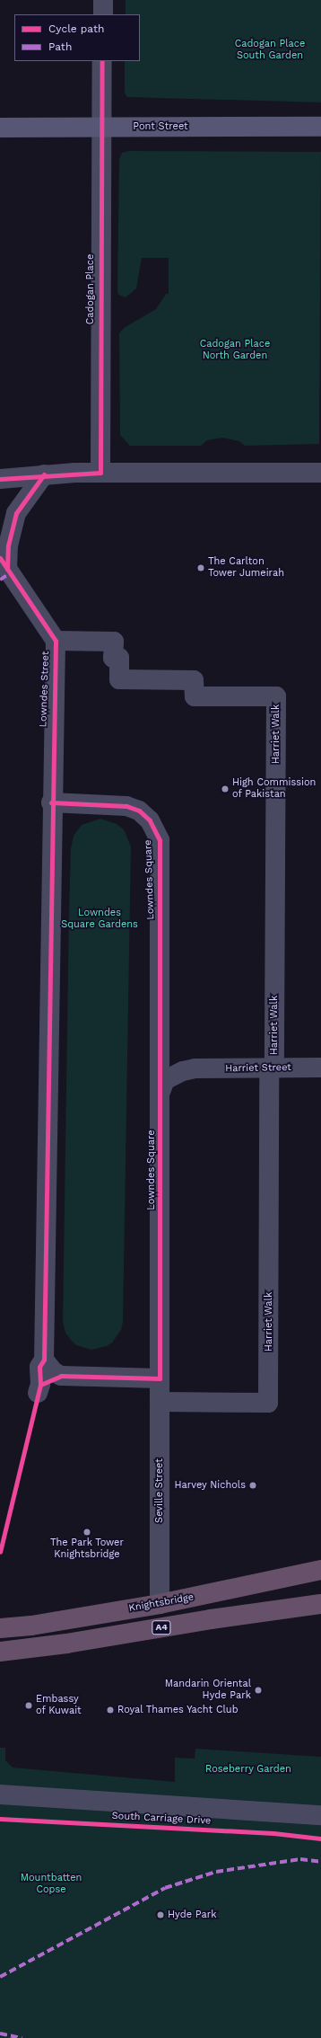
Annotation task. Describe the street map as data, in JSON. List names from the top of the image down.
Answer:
{
  "streets": {
    "highway": ["Knightsbridge", "A4"],
    "main road": ["Pont Street"],
    "street": [
      "Cadogan Place",
      "Lowndes Street",
      "Harriet Walk",
      "Lowndes Square",
      "Harriet Street",
      "Seville Street",
      "South Carriage Drive"
    ]
  },
  "crossings": [
    ["Pont Street", "Cadogan Place"],
    ["Lowndes Street", "Harriet Walk"],
    ["Lowndes Street", "Lowndes Square"],
    ["Harriet Walk", "Harriet Street"],
    ["Harriet Walk", "Seville Street"],
    ["Lowndes Square", "Harriet Street"],
    ["Lowndes Square", "Seville Street"],
    ["Seville Street", "Knightsbridge"]
  ],
  "parks": [
    "Cadogan Place South Garden",
    "Cadogan Place North Garden",
    "Lowndes Square Gardens",
    "Roseberry Garden",
    "Mountbatten Copse"
  ],
  "places": [
    "The Carlton Tower Jumeirah",
    "High Commission of Pakistan",
    "Harvey Nichols",
    "The Park Tower Knightsbridge",
    "Mandarin Oriental Hyde Park",
    "Embassy of Kuwait",
    "Royal Thames Yacht Club",
    "Hyde Park"
  ],
  "legend": ["Cycle path", "Path"]
}
